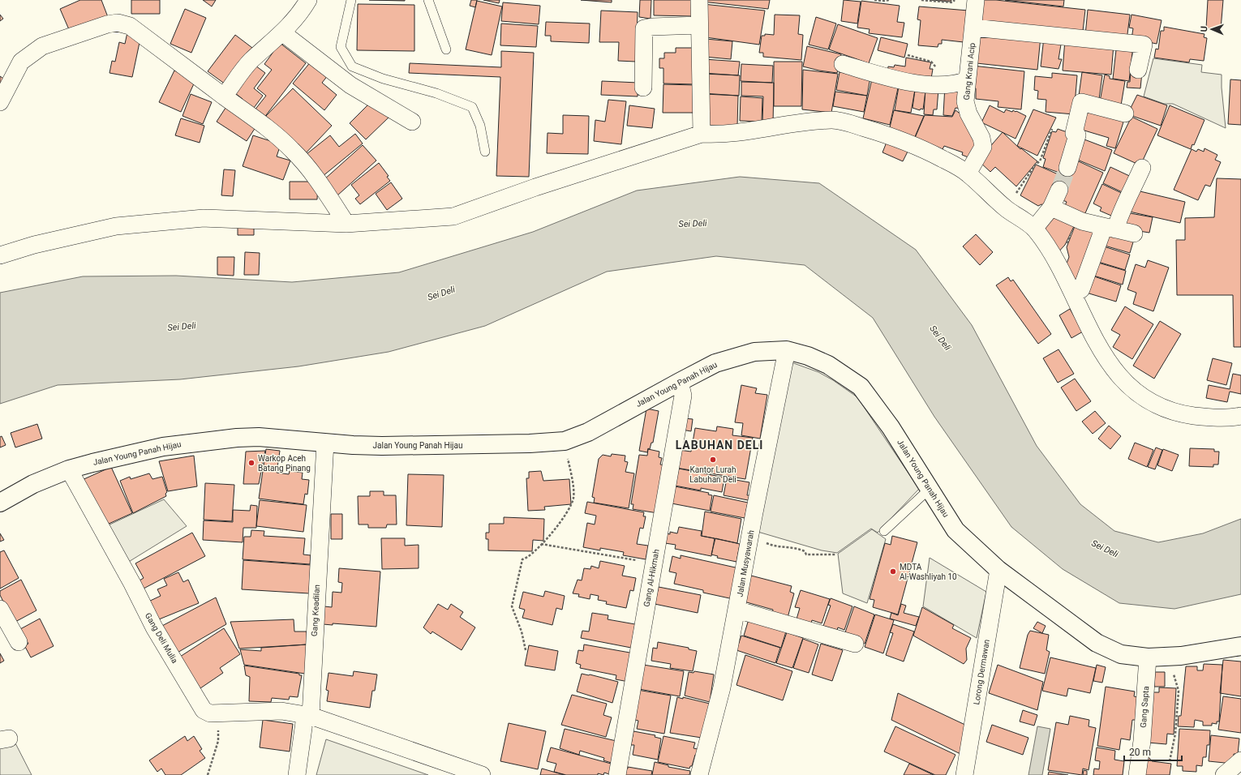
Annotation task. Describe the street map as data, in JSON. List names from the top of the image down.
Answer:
{
  "streets": {
    "street": [
      "Gang Krani Acip",
      "Jalan Young Panah Hijau",
      "Jalan Musyawarah",
      "Gang Al-Hikmah",
      "Gang Keadilan",
      "Gang Deli Mulia",
      "Lorong Dermawan",
      "Gang Sapta"
    ]
  },
  "crossings": [
    ["Jalan Young Panah Hijau", "Jalan Musyawarah"],
    ["Jalan Young Panah Hijau", "Gang Al-Hikmah"],
    ["Jalan Young Panah Hijau", "Gang Keadilan"],
    ["Jalan Young Panah Hijau", "Gang Deli Mulia"],
    ["Jalan Young Panah Hijau", "Lorong Dermawan"],
    ["Jalan Young Panah Hijau", "Gang Sapta"],
    ["Gang Keadilan", "Gang Deli Mulia"]
  ],
  "districts": ["LABUHAN DELI"],
  "water": ["Sei Deli"],
  "places": ["Kantor Lurah Labuhan Deli", "Warkop Aceh Batang Pinang", "MDTA Al-Washliyah 10"],
  "scale_bar": "20 m",
  "north": "left"
}
